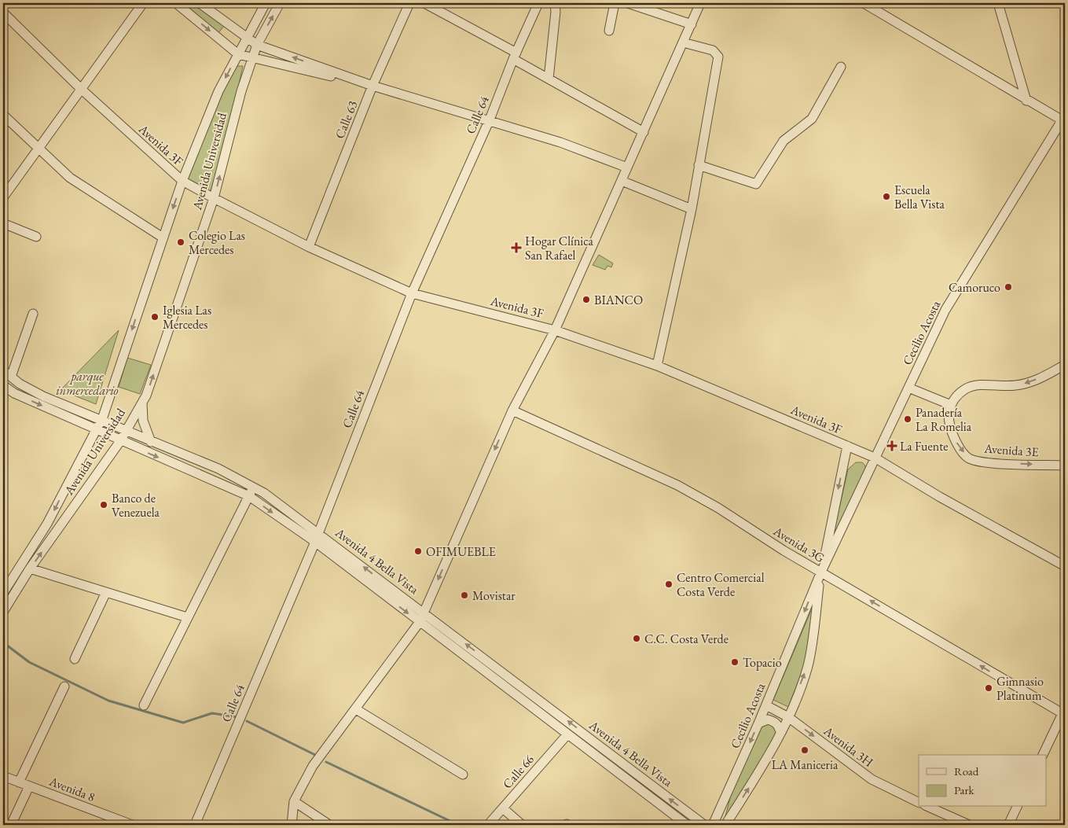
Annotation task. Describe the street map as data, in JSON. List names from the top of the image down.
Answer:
{
  "streets": {
    "street": [
      "Calle 64",
      "Calle 63",
      "Avenida 3F",
      "Avenida Universidad",
      "Cecilio Acosta",
      "Avenida 3E",
      "Avenida 3G",
      "Avenida 4 Bella Vista",
      "Avenida 3H",
      "Calle 66",
      "Avenida 8"
    ]
  },
  "crossings": [
    ["Calle 64", "Avenida 3F"],
    ["Calle 64", "Avenida 4 Bella Vista"],
    ["Calle 63", "Avenida 3F"],
    ["Avenida 3F", "Avenida Universidad"],
    ["Avenida 3F", "Cecilio Acosta"],
    ["Avenida Universidad", "Avenida 4 Bella Vista"],
    ["Cecilio Acosta", "Avenida 3G"],
    ["Cecilio Acosta", "Avenida 3H"],
    ["Avenida 4 Bella Vista", "Calle 66"]
  ],
  "one_way": ["Avenida 3E", "Avenida 3G", "Avenida 3H"],
  "parks": ["parque inmercedario"],
  "places": {
    "other": [
      "Escuela Bella Vista",
      "Colegio Las Mercedes",
      "Camoruco",
      "BIANCO",
      "Iglesia Las Mercedes",
      "Panadería La Romelia",
      "Banco de Venezuela",
      "OFIMUEBLE",
      "Centro Comercial Costa Verde",
      "Movistar",
      "C.C. Costa Verde",
      "Topacio",
      "Gimnasio Platinum",
      "LA Maniceria"
    ],
    "health": ["Hogar Clínica San Rafael", "La Fuente"]
  },
  "legend": ["Road", "Park"]
}
